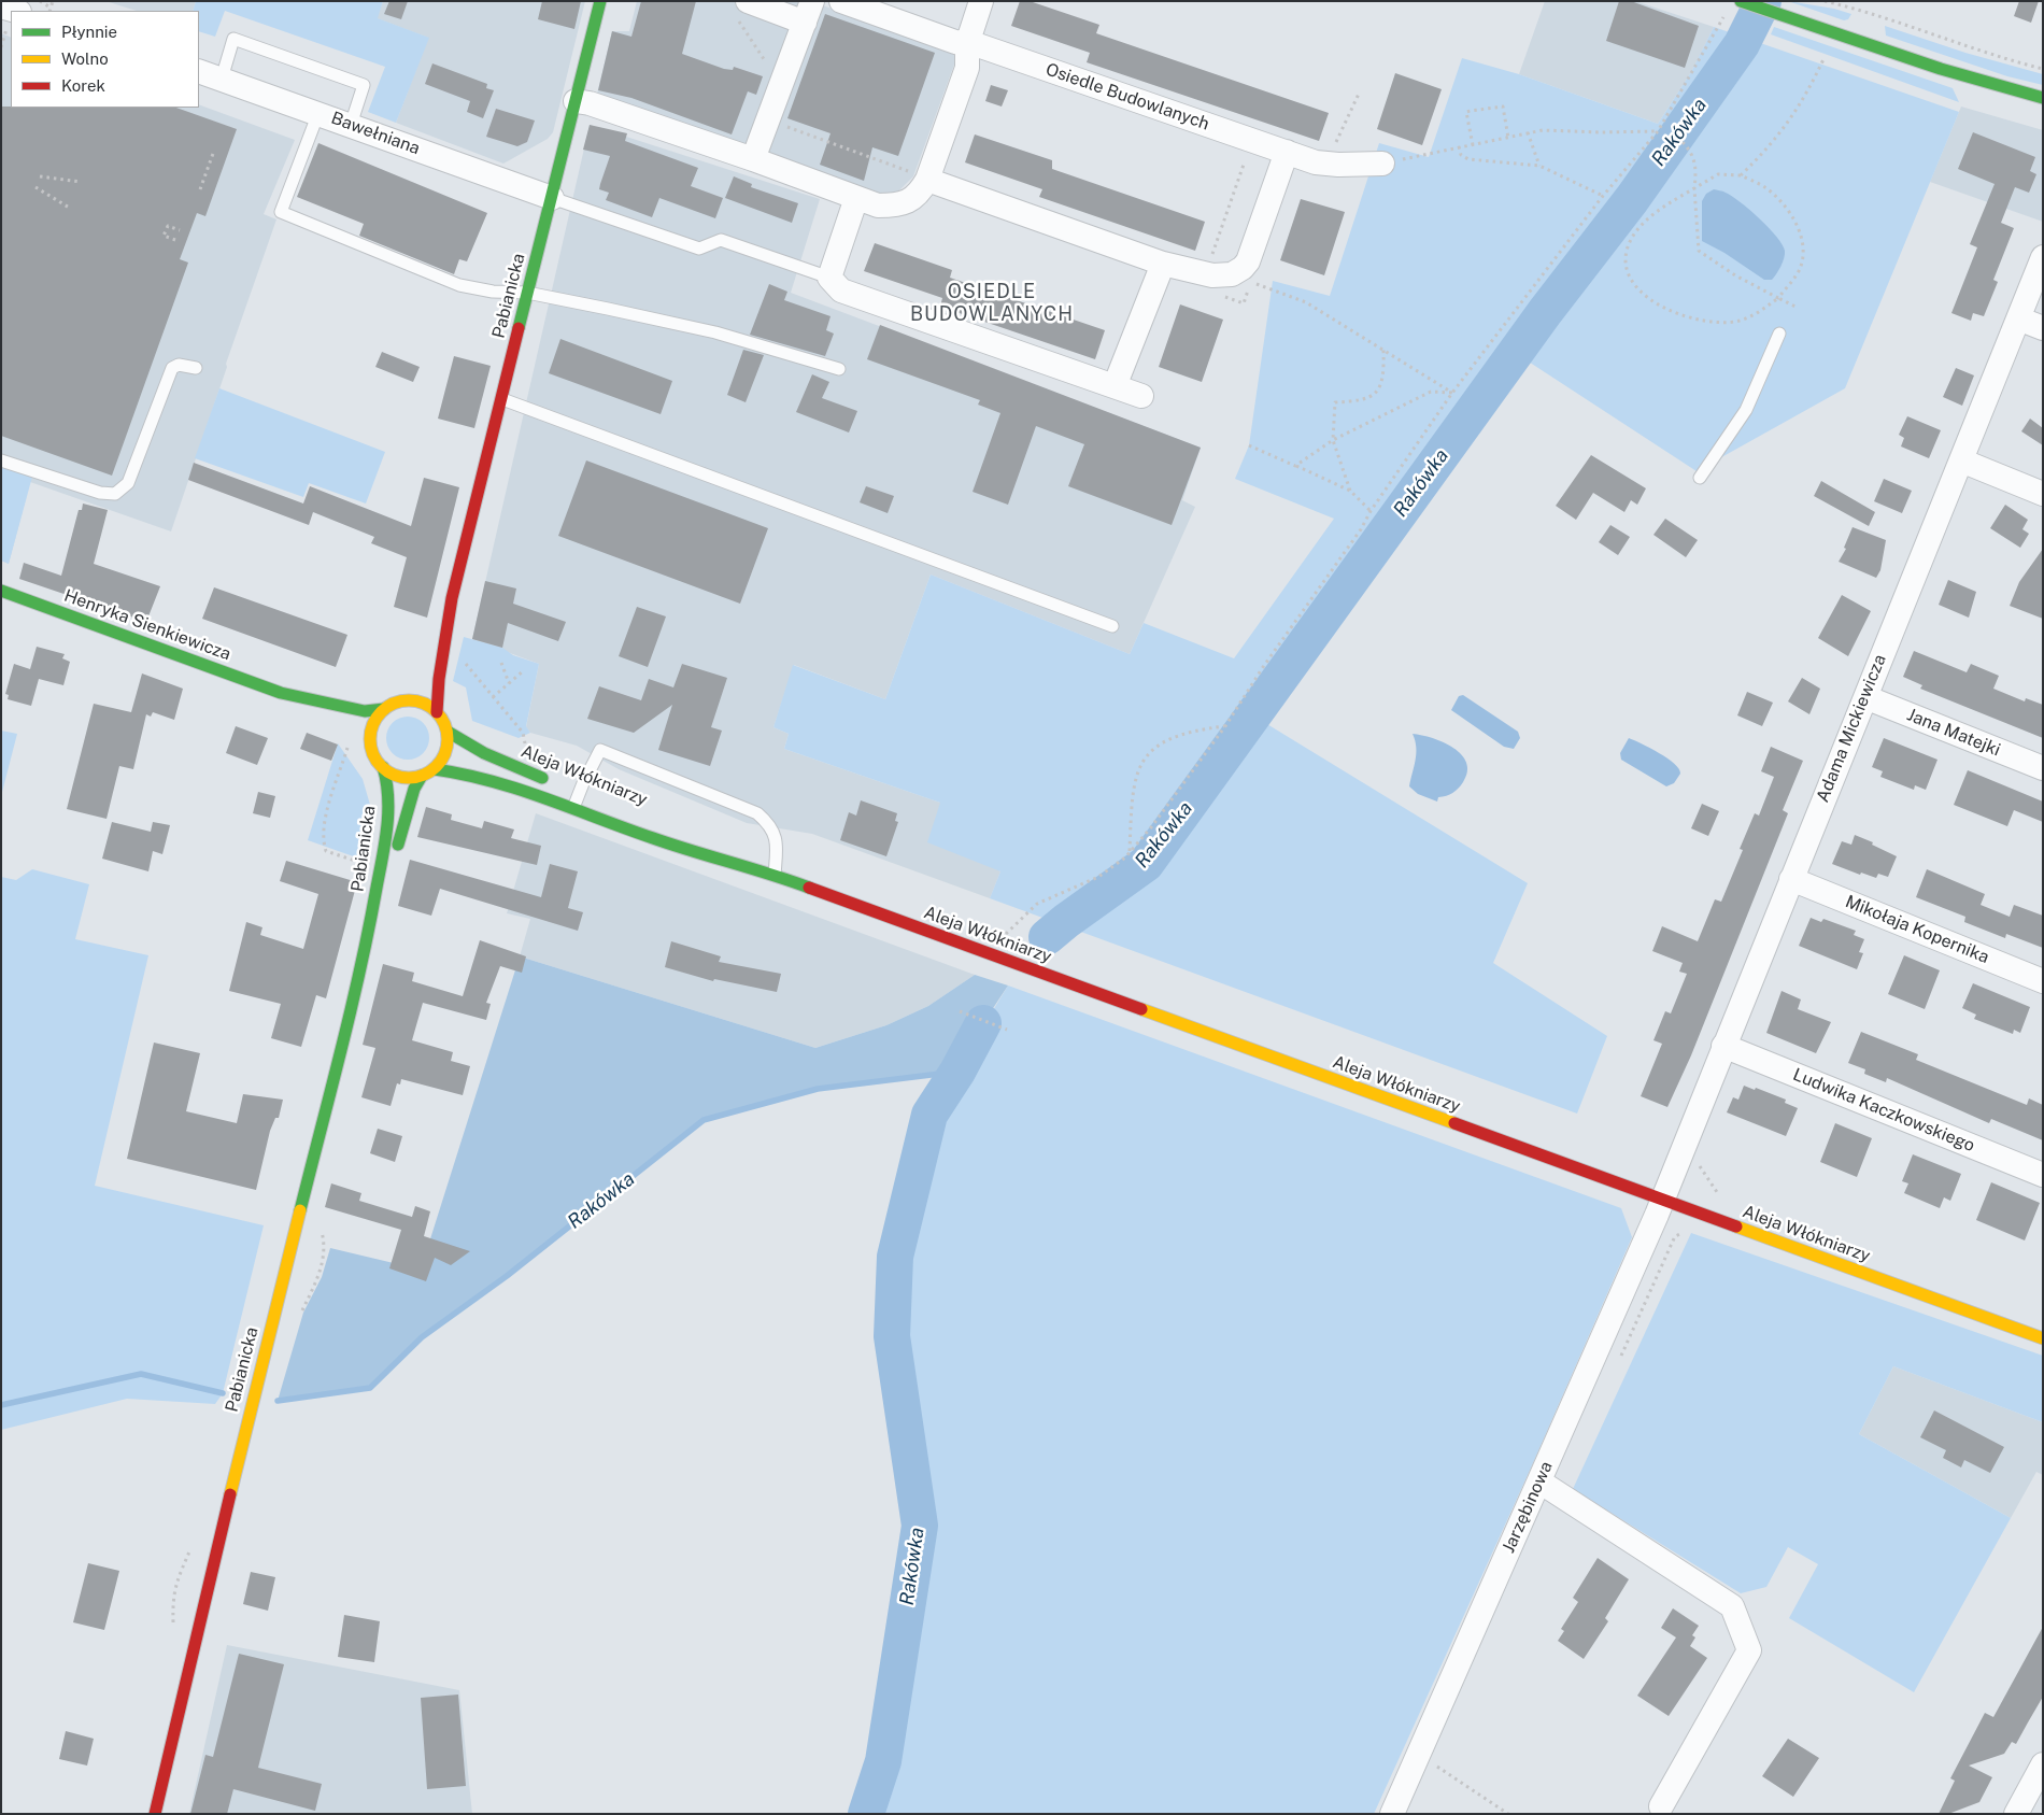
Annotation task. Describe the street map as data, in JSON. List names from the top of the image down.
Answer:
{
  "streets": {
    "main road": ["Pabianicka", "Henryka Sienkiewicza", "Aleja Włókniarzy"],
    "street": [
      "Osiedle Budowlanych",
      "Bawełniana",
      "Adama Mickiewicza",
      "Jana Matejki",
      "Mikołaja Kopernika",
      "Ludwika Kaczkowskiego",
      "Jarzębinowa"
    ]
  },
  "crossings": [
    ["Bawełniana", "Pabianicka"],
    ["Pabianicka", "Henryka Sienkiewicza"],
    ["Pabianicka", "Aleja Włókniarzy"],
    ["Henryka Sienkiewicza", "Aleja Włókniarzy"],
    ["Adama Mickiewicza", "Jana Matejki"],
    ["Adama Mickiewicza", "Aleja Włókniarzy"],
    ["Adama Mickiewicza", "Mikołaja Kopernika"],
    ["Adama Mickiewicza", "Ludwika Kaczkowskiego"],
    ["Adama Mickiewicza", "Jarzębinowa"],
    ["Aleja Włókniarzy", "Jarzębinowa"]
  ],
  "districts": ["OSIEDLE BUDOWLANYCH"],
  "water": ["Rakówka"],
  "legend": ["Płynnie", "Wolno", "Korek"]
}
